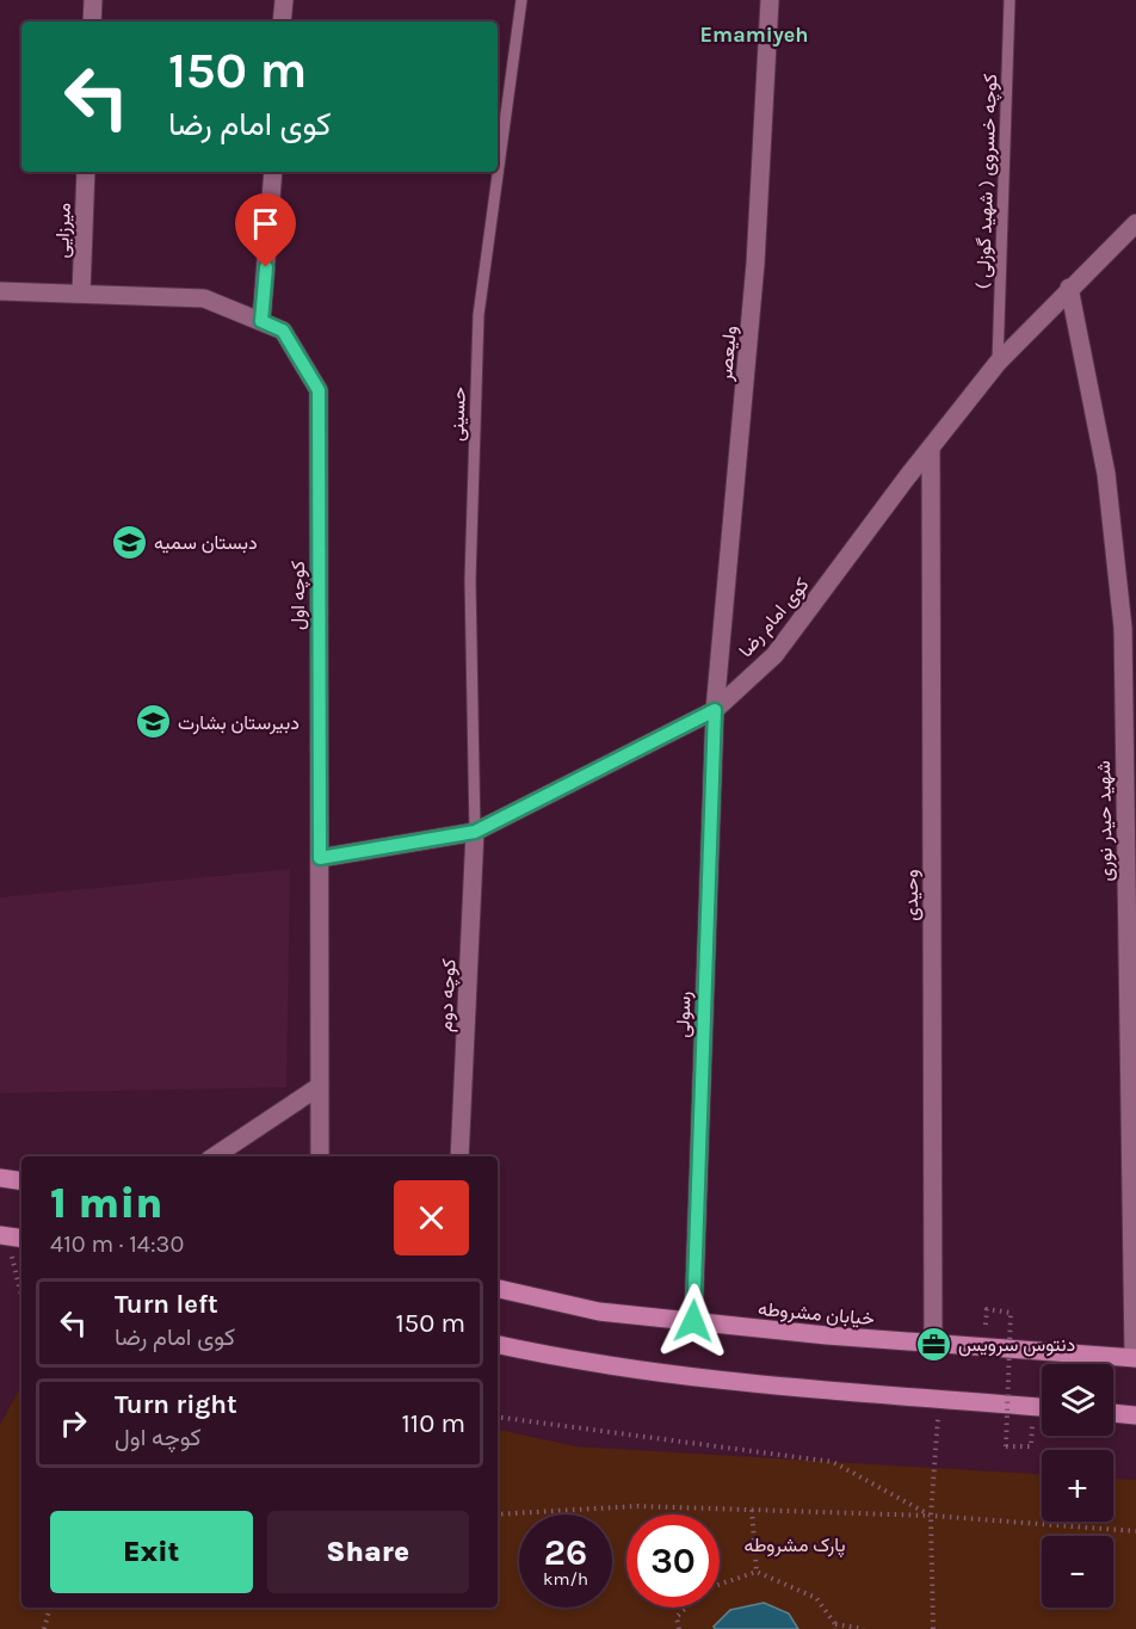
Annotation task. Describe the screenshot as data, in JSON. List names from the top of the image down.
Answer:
{
  "streets": {
    "main road": ["خیابان مشروطه"],
    "street": [
      "میرزایی",
      "ولیعصر",
      "کوچه اول",
      "کوی امام رضا",
      "شهید حیدر نوری",
      "وحیدی",
      "کوچه دوم",
      "رسولی"
    ],
    "lane": ["کوچه خسروی ( شهید گوزلی )", "حسینی"]
  },
  "crossings": [
    ["کوچه خسروی ( شهید گوزلی )", "کوی امام رضا"],
    ["میرزایی", "کوچه اول"],
    ["ولیعصر", "کوی امام رضا"],
    ["ولیعصر", "رسولی"],
    ["حسینی", "کوی امام رضا"],
    ["حسینی", "کوچه دوم"],
    ["کوچه اول", "کوی امام رضا"],
    ["کوی امام رضا", "شهید حیدر نوری"],
    ["کوی امام رضا", "وحیدی"],
    ["کوی امام رضا", "کوچه دوم"],
    ["کوی امام رضا", "رسولی"],
    ["شهید حیدر نوری", "خیابان مشروطه"],
    ["وحیدی", "خیابان مشروطه"],
    ["رسولی", "خیابان مشروطه"]
  ],
  "districts": ["Emamiyeh"],
  "parks": ["پارک مشروطه"],
  "places": {
    "school or university": ["دبستان سمیه", "دبیرستان بشارت"],
    "office": ["دنتوس سرویس"]
  },
  "page": {
    "turn": ["150 m", "کوی امام رضا"],
    "heading": ["1 min", "410 m · 14:30"],
    "list": [
      {
        "name": "Turn left",
        "note": "کوی امام رضا",
        "value": "150 m"
      },
      {
        "name": "Turn right",
        "note": "کوچه اول",
        "value": "110 m"
      }
    ],
    "map_buttons": ["+", "−"],
    "buttons": ["Exit", "Share"],
    "speed": "26 km/h",
    "limit": "30"
  }
}
